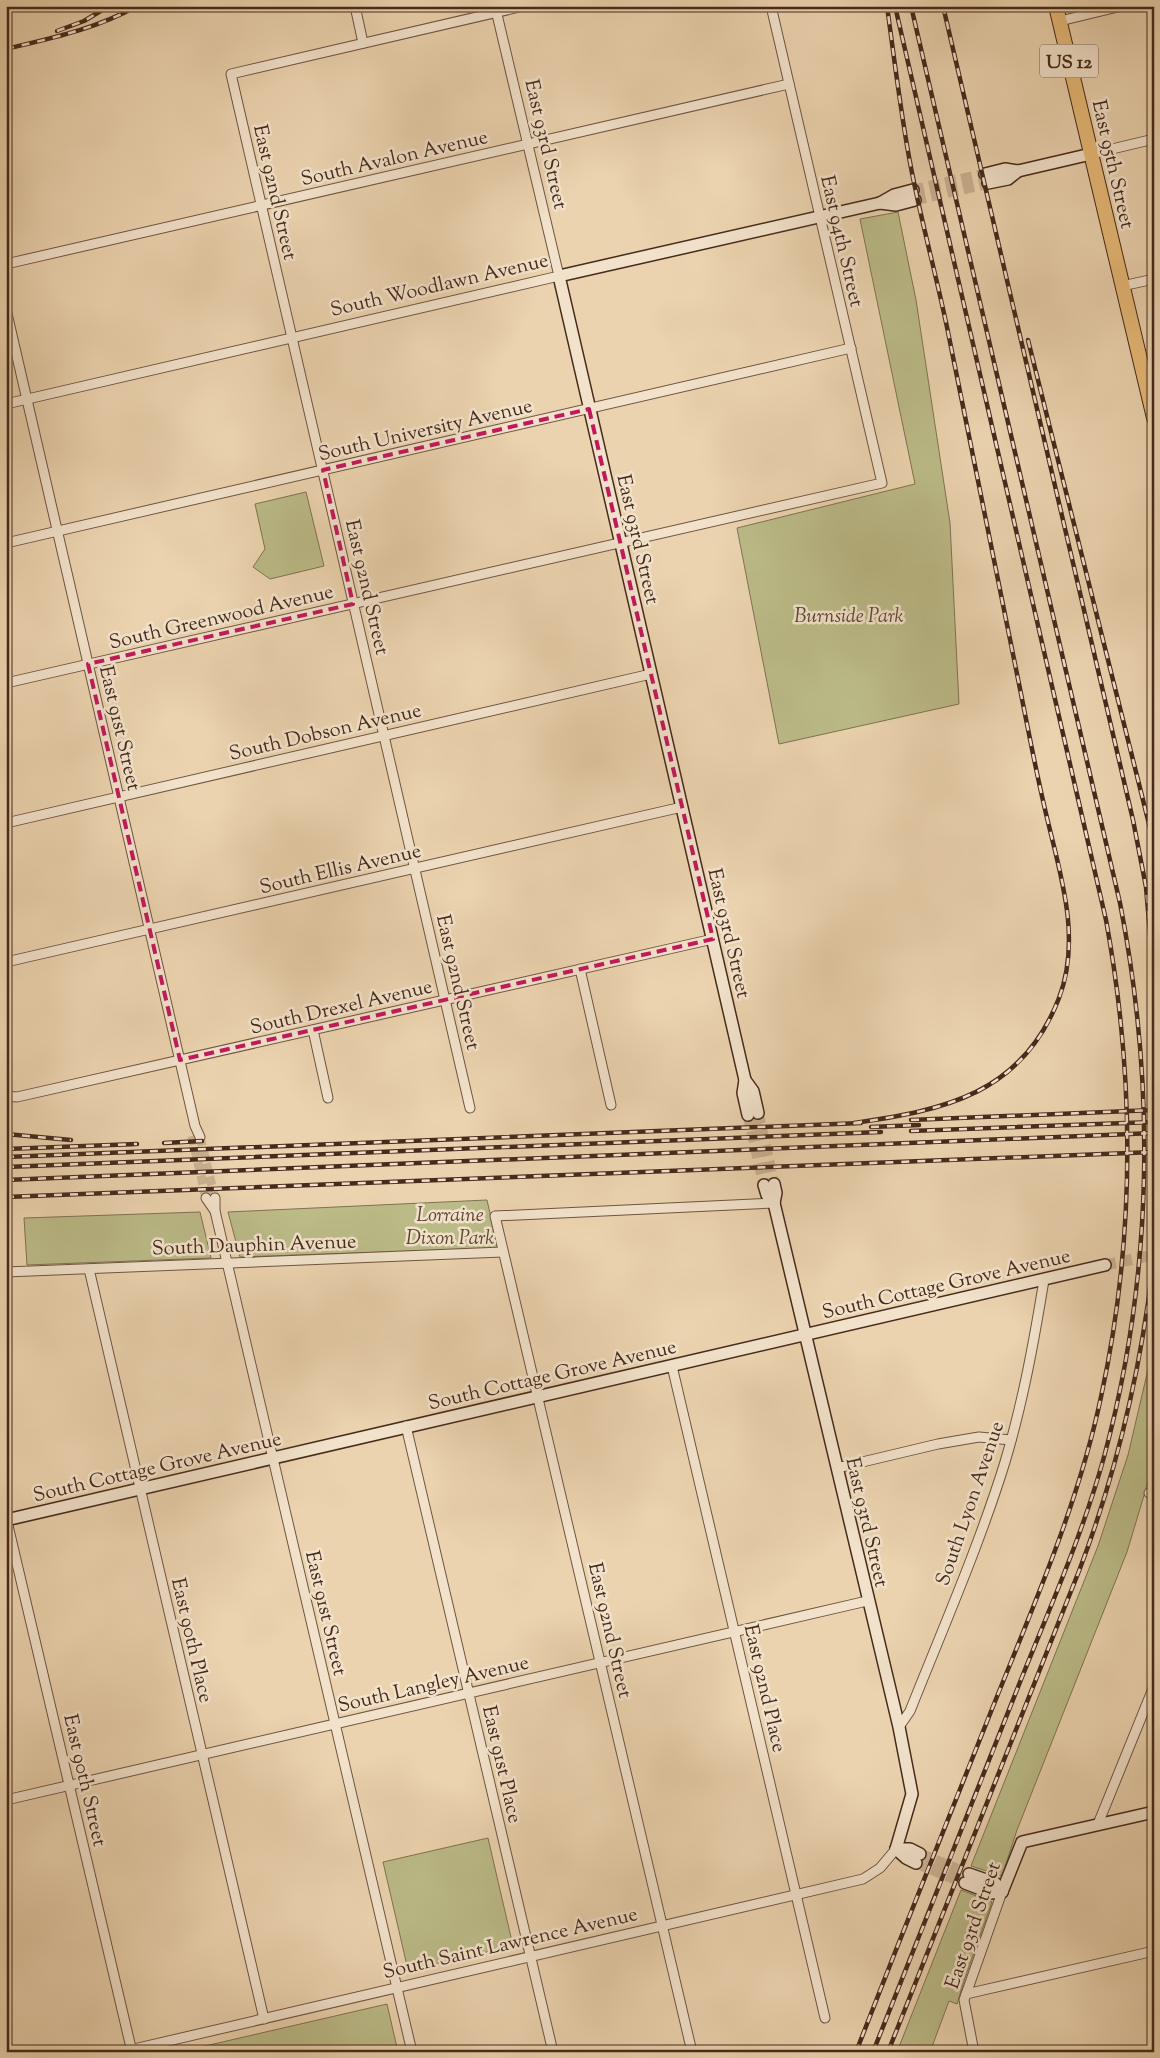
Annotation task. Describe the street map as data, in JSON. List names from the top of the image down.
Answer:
{
  "streets": {
    "main road": ["US 12", "East 95th Street"],
    "street": [
      "East 93rd Street",
      "South Avalon Avenue",
      "East 92nd Street",
      "East 94th Street",
      "South Woodlawn Avenue",
      "South University Avenue",
      "South Greenwood Avenue",
      "East 91st Street",
      "South Dobson Avenue",
      "South Ellis Avenue",
      "South Drexel Avenue",
      "South Dauphin Avenue",
      "South Cottage Grove Avenue",
      "South Lyon Avenue",
      "East 90th Place",
      "South Langley Avenue",
      "East 92nd Place",
      "East 91st Place",
      "East 90th Street",
      "South Saint Lawrence Avenue"
    ]
  },
  "crossings": [
    ["East 93rd Street", "South Avalon Avenue"],
    ["East 93rd Street", "East 92nd Street"],
    ["East 93rd Street", "South Woodlawn Avenue"],
    ["East 93rd Street", "South University Avenue"],
    ["East 93rd Street", "South Greenwood Avenue"],
    ["East 93rd Street", "South Dobson Avenue"],
    ["East 93rd Street", "South Ellis Avenue"],
    ["East 93rd Street", "South Drexel Avenue"],
    ["East 93rd Street", "South Cottage Grove Avenue"],
    ["East 93rd Street", "South Lyon Avenue"],
    ["East 93rd Street", "South Langley Avenue"],
    ["East 93rd Street", "South Saint Lawrence Avenue"],
    ["South Avalon Avenue", "East 92nd Street"],
    ["South Avalon Avenue", "East 94th Street"],
    ["East 92nd Street", "South Woodlawn Avenue"],
    ["East 92nd Street", "South University Avenue"],
    ["East 92nd Street", "South Greenwood Avenue"],
    ["East 92nd Street", "South Dobson Avenue"],
    ["East 92nd Street", "South Ellis Avenue"],
    ["East 92nd Street", "South Drexel Avenue"],
    ["East 92nd Street", "South Dauphin Avenue"],
    ["East 92nd Street", "South Cottage Grove Avenue"],
    ["East 92nd Street", "South Langley Avenue"],
    ["East 92nd Street", "South Saint Lawrence Avenue"],
    ["East 94th Street", "South Woodlawn Avenue"],
    ["East 94th Street", "South University Avenue"],
    ["East 94th Street", "South Greenwood Avenue"],
    ["South Woodlawn Avenue", "East 91st Street"],
    ["South University Avenue", "East 91st Street"],
    ["South Greenwood Avenue", "East 91st Street"],
    ["East 91st Street", "South Dobson Avenue"],
    ["East 91st Street", "South Ellis Avenue"],
    ["East 91st Street", "South Drexel Avenue"],
    ["East 91st Street", "South Dauphin Avenue"],
    ["East 91st Street", "South Cottage Grove Avenue"],
    ["East 91st Street", "South Langley Avenue"],
    ["East 91st Street", "South Saint Lawrence Avenue"],
    ["South Dauphin Avenue", "East 90th Place"],
    ["South Cottage Grove Avenue", "South Lyon Avenue"],
    ["South Cottage Grove Avenue", "East 90th Place"],
    ["South Cottage Grove Avenue", "East 92nd Place"],
    ["South Cottage Grove Avenue", "East 91st Place"],
    ["South Cottage Grove Avenue", "East 90th Street"],
    ["East 90th Place", "South Langley Avenue"],
    ["East 90th Place", "South Saint Lawrence Avenue"],
    ["South Langley Avenue", "East 92nd Place"],
    ["South Langley Avenue", "East 91st Place"],
    ["South Langley Avenue", "East 90th Street"],
    ["East 92nd Place", "South Saint Lawrence Avenue"],
    ["East 91st Place", "South Saint Lawrence Avenue"],
    ["East 90th Street", "South Saint Lawrence Avenue"]
  ],
  "parks": ["Burnside Park", "Lorraine Dixon Park"]
}
